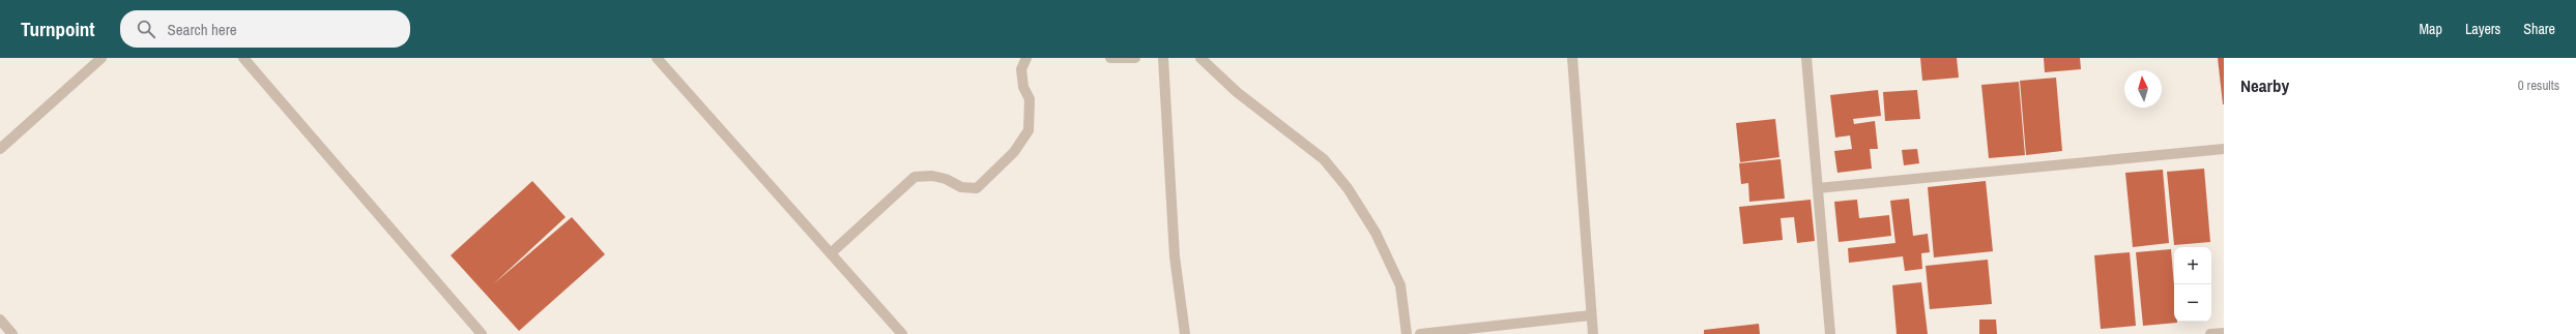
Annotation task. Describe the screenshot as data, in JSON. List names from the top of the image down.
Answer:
{
  "north": "top",
  "page": {
    "header": "Turnpoint",
    "search": "Search here",
    "nav": ["Map", "Layers", "Share"],
    "heading": ["Nearby", "0 results"],
    "map_buttons": ["+", "−"]
  }
}
